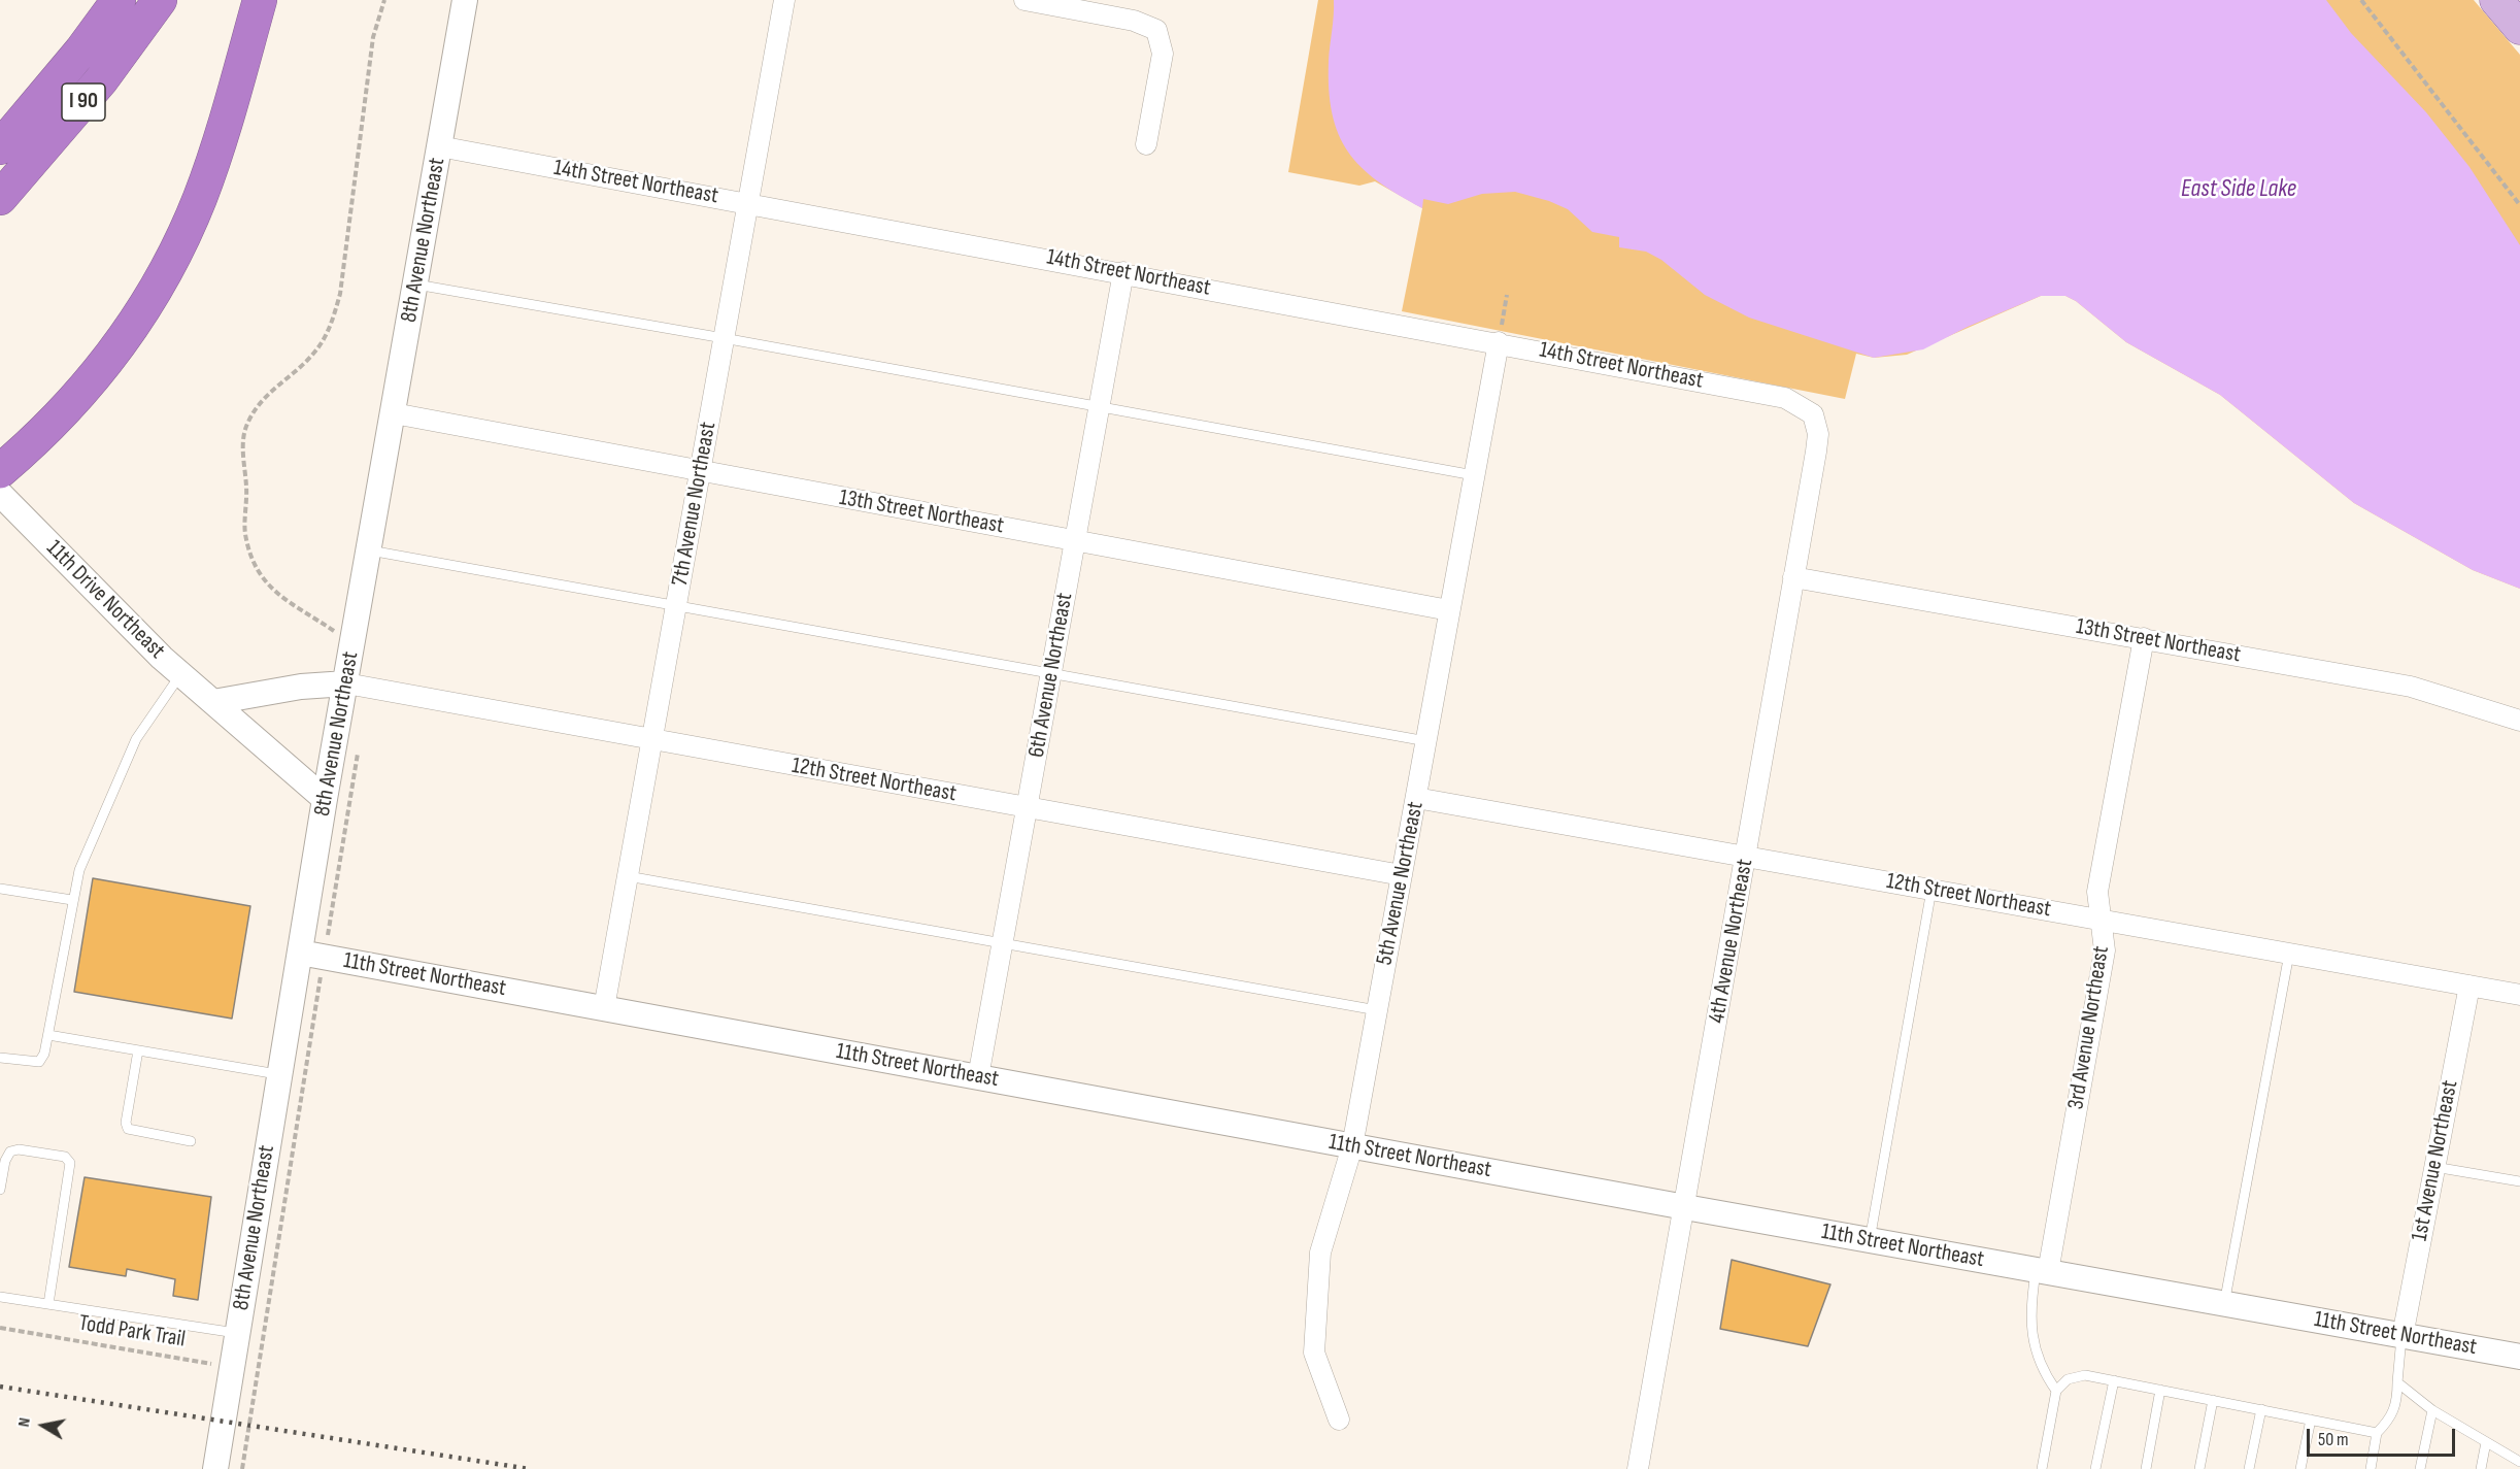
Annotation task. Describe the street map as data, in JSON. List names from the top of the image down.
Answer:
{
  "streets": {
    "highway": ["I 90"],
    "street": [
      "14th Street Northeast",
      "8th Avenue Northeast",
      "7th Avenue Northeast",
      "13th Street Northeast",
      "11th Drive Northeast",
      "6th Avenue Northeast",
      "12th Street Northeast",
      "5th Avenue Northeast",
      "4th Avenue Northeast",
      "11th Street Northeast",
      "3rd Avenue Northeast",
      "1st Avenue Northeast"
    ],
    "path": ["Todd Park Trail"]
  },
  "crossings": [
    ["14th Street Northeast", "8th Avenue Northeast"],
    ["14th Street Northeast", "7th Avenue Northeast"],
    ["14th Street Northeast", "6th Avenue Northeast"],
    ["14th Street Northeast", "5th Avenue Northeast"],
    ["14th Street Northeast", "4th Avenue Northeast"],
    ["8th Avenue Northeast", "13th Street Northeast"],
    ["8th Avenue Northeast", "11th Drive Northeast"],
    ["8th Avenue Northeast", "12th Street Northeast"],
    ["8th Avenue Northeast", "11th Street Northeast"],
    ["8th Avenue Northeast", "Todd Park Trail"],
    ["7th Avenue Northeast", "13th Street Northeast"],
    ["7th Avenue Northeast", "12th Street Northeast"],
    ["7th Avenue Northeast", "11th Street Northeast"],
    ["13th Street Northeast", "6th Avenue Northeast"],
    ["13th Street Northeast", "5th Avenue Northeast"],
    ["13th Street Northeast", "4th Avenue Northeast"],
    ["13th Street Northeast", "3rd Avenue Northeast"],
    ["6th Avenue Northeast", "12th Street Northeast"],
    ["6th Avenue Northeast", "11th Street Northeast"],
    ["12th Street Northeast", "5th Avenue Northeast"],
    ["12th Street Northeast", "4th Avenue Northeast"],
    ["12th Street Northeast", "3rd Avenue Northeast"],
    ["12th Street Northeast", "1st Avenue Northeast"],
    ["5th Avenue Northeast", "11th Street Northeast"],
    ["4th Avenue Northeast", "11th Street Northeast"],
    ["11th Street Northeast", "3rd Avenue Northeast"],
    ["11th Street Northeast", "1st Avenue Northeast"]
  ],
  "water": ["East Side Lake"],
  "scale_bar": "50 m",
  "north": "left"
}
